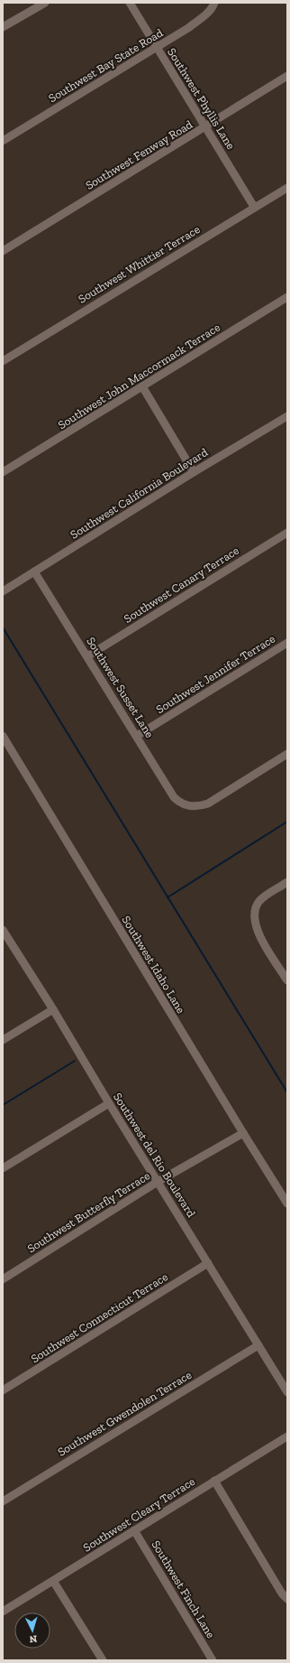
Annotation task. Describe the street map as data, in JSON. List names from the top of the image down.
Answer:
{
  "streets": {
    "street": [
      "Southwest Bay State Road",
      "Southwest Phyllis Lane",
      "Southwest Fenway Road",
      "Southwest Whittier Terrace",
      "Southwest John Maccormack Terrace",
      "Southwest California Boulevard",
      "Southwest Canary Terrace",
      "Southwest Jennifer Terrace",
      "Southwest Susset Lane",
      "Southwest Idaho Lane",
      "Southwest del Rio Boulevard",
      "Southwest Butterfly Terrace",
      "Southwest Connecticut Terrace",
      "Southwest Gwendolen Terrace",
      "Southwest Cleary Terrace",
      "Southwest Finch Lane"
    ]
  },
  "crossings": [
    ["Southwest Bay State Road", "Southwest Phyllis Lane"],
    ["Southwest Phyllis Lane", "Southwest Fenway Road"],
    ["Southwest Phyllis Lane", "Southwest Whittier Terrace"],
    ["Southwest California Boulevard", "Southwest Susset Lane"],
    ["Southwest Canary Terrace", "Southwest Susset Lane"],
    ["Southwest Jennifer Terrace", "Southwest Susset Lane"],
    ["Southwest Idaho Lane", "Southwest Butterfly Terrace"],
    ["Southwest del Rio Boulevard", "Southwest Butterfly Terrace"],
    ["Southwest del Rio Boulevard", "Southwest Connecticut Terrace"],
    ["Southwest del Rio Boulevard", "Southwest Gwendolen Terrace"],
    ["Southwest Cleary Terrace", "Southwest Finch Lane"]
  ],
  "north": "bottom"
}
